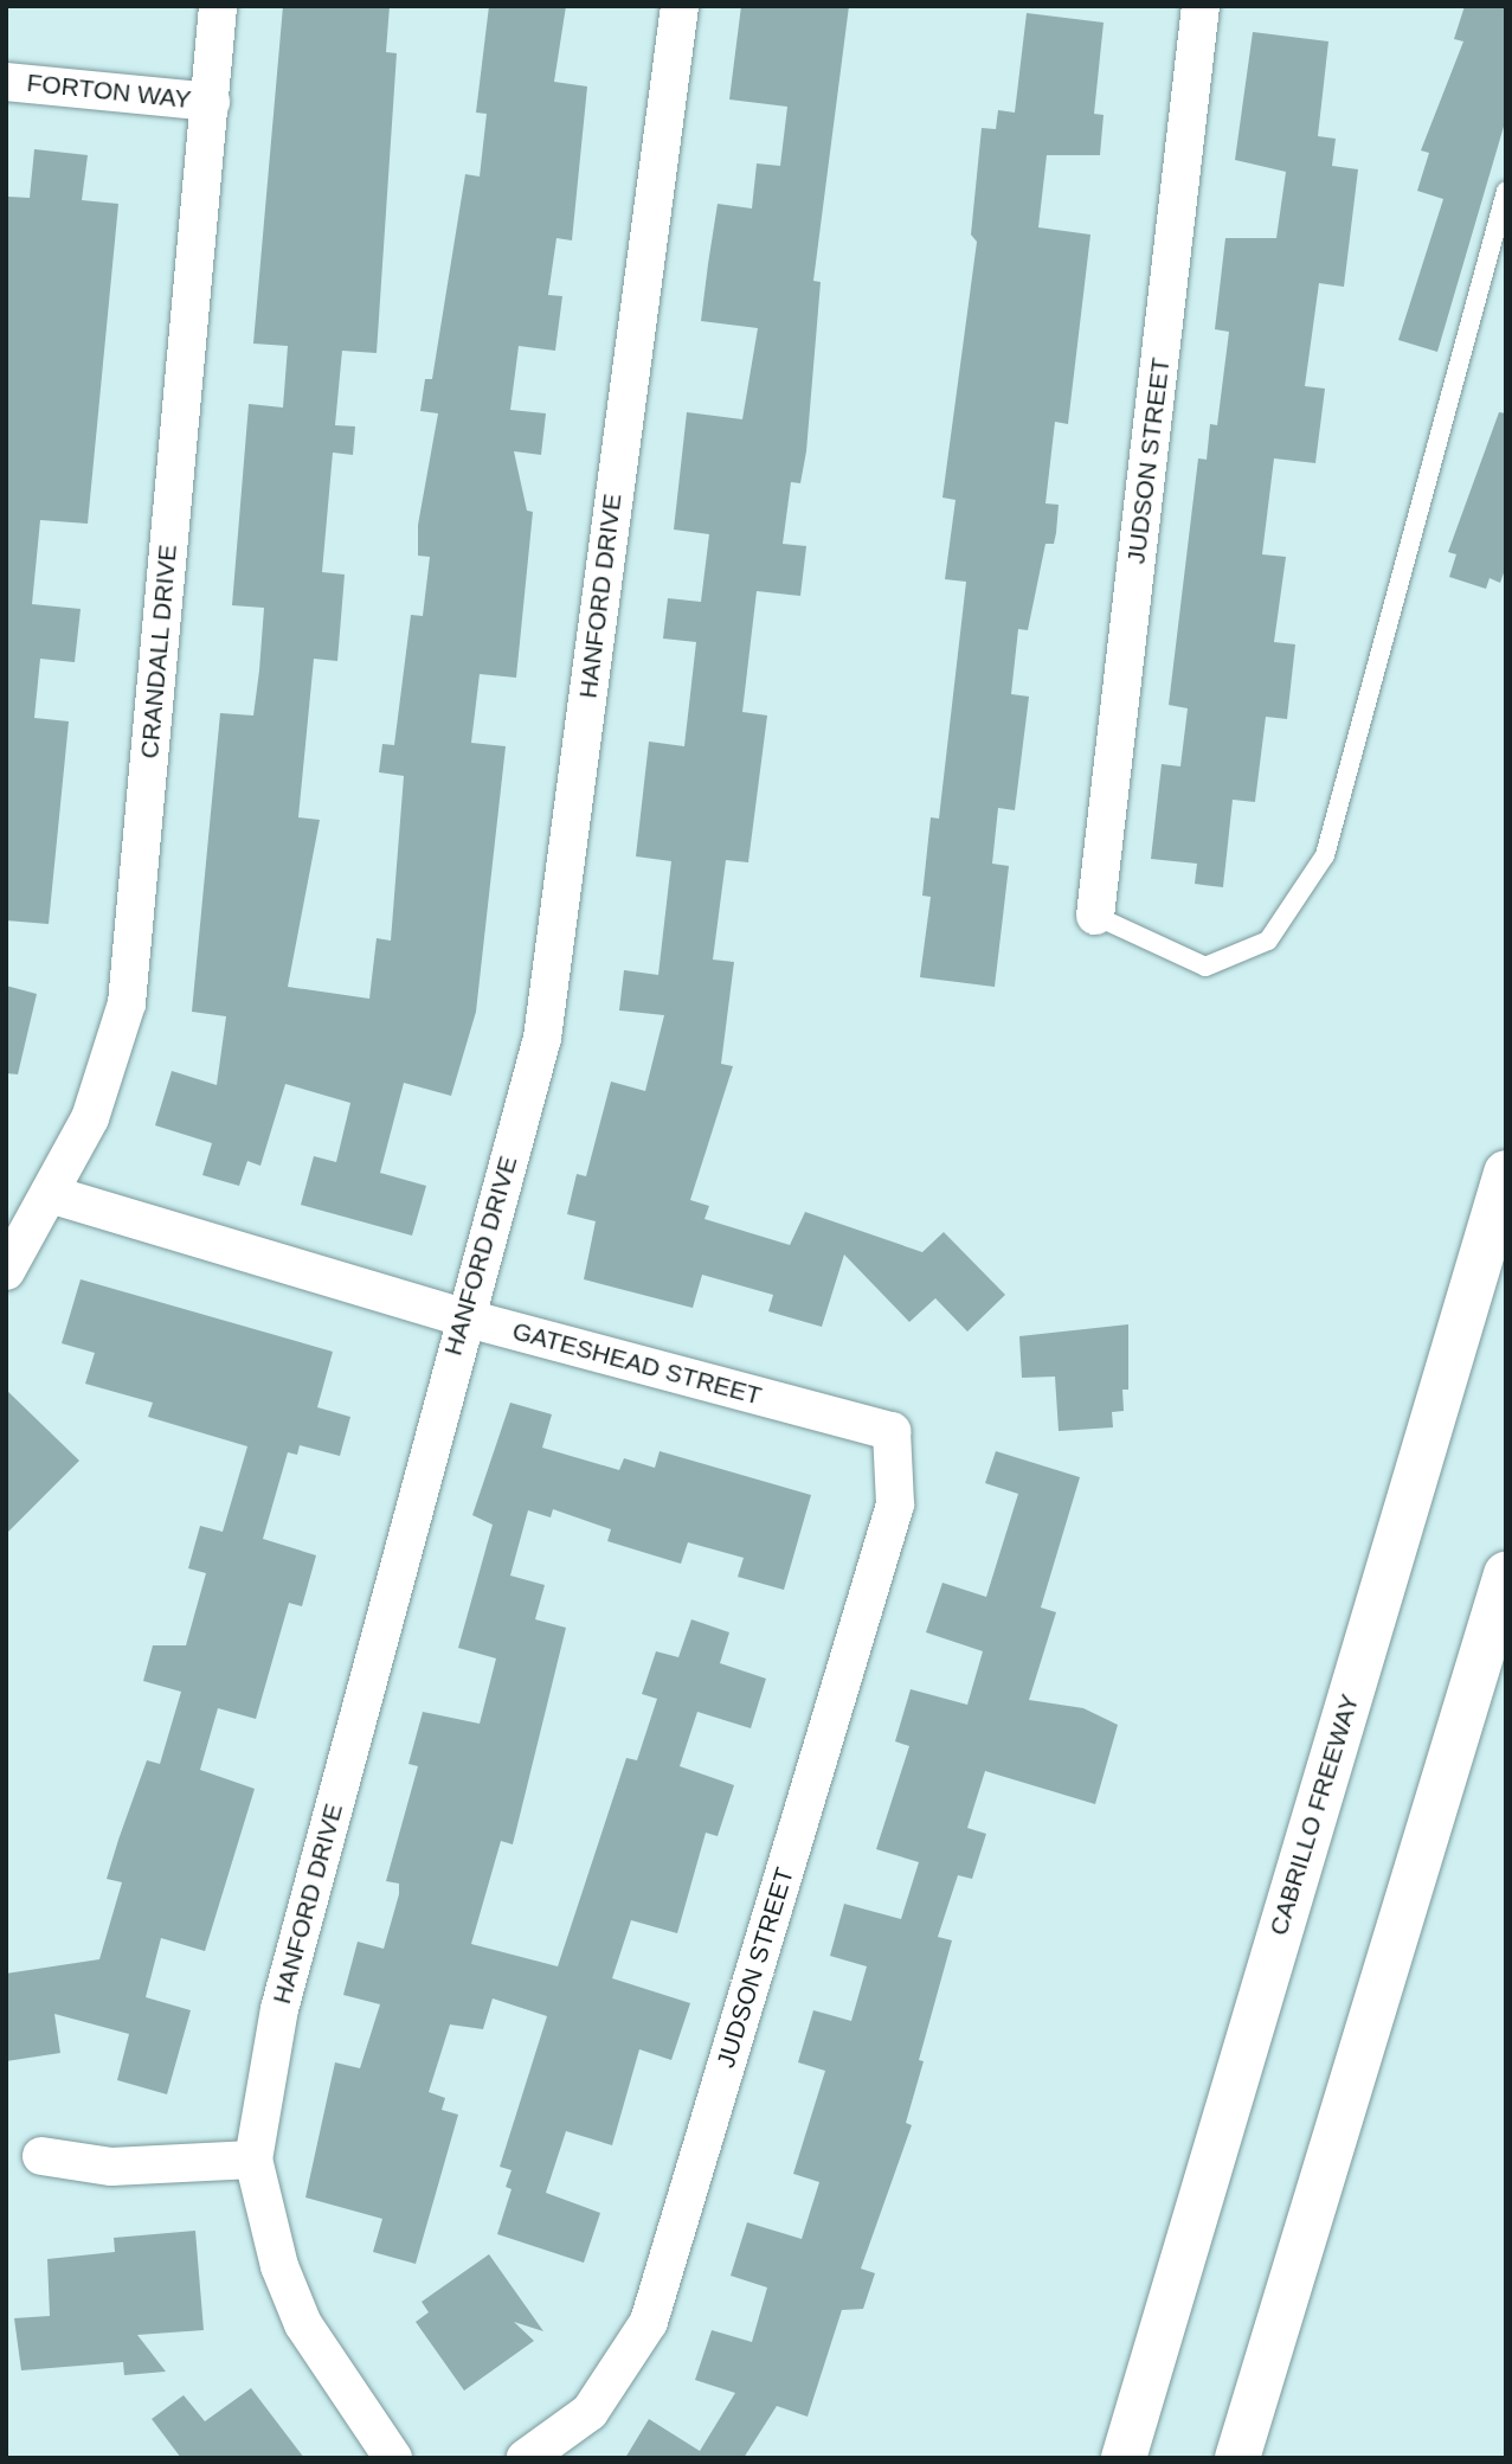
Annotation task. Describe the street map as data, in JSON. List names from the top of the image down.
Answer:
{
  "streets": {
    "highway": ["CABRILLO FREEWAY"],
    "street": [
      "FORTON WAY",
      "JUDSON STREET",
      "HANFORD DRIVE",
      "CRANDALL DRIVE",
      "GATESHEAD STREET"
    ]
  },
  "crossings": [
    ["FORTON WAY", "CRANDALL DRIVE"],
    ["JUDSON STREET", "GATESHEAD STREET"],
    ["HANFORD DRIVE", "GATESHEAD STREET"],
    ["CRANDALL DRIVE", "GATESHEAD STREET"]
  ]
}
